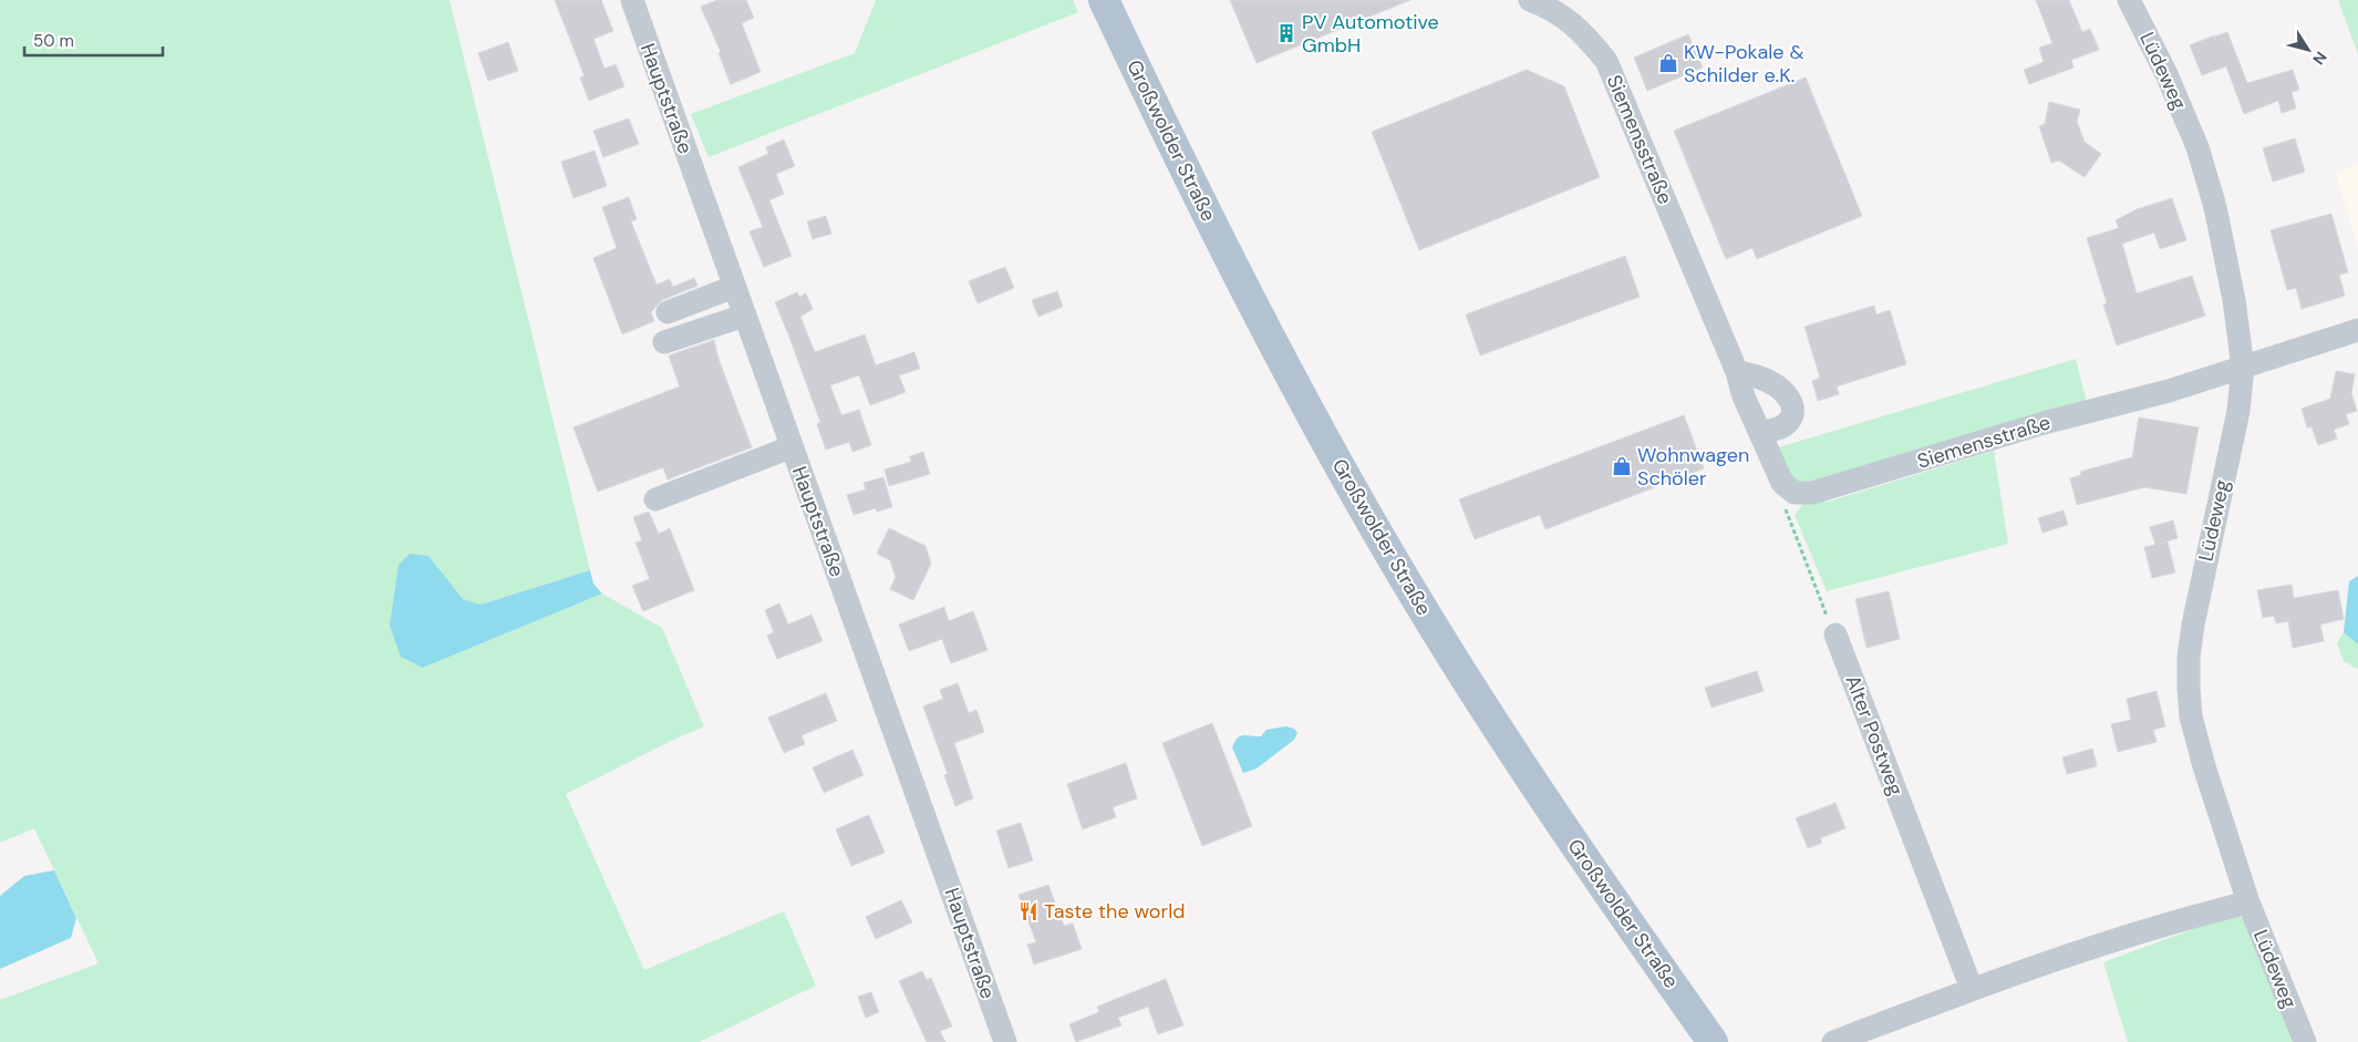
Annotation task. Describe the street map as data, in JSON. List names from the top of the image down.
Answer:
{
  "streets": {
    "main road": ["Großwolder Straße"],
    "street": [
      "Lüdeweg",
      "Hauptstraße",
      "Siemensstraße",
      "Alter Postweg"
    ]
  },
  "crossings": [
    ["Lüdeweg", "Siemensstraße"]
  ],
  "places": {
    "building": ["PV Automotive GmbH"],
    "shop": ["KW-Pokale & Schilder e.K.", "Wohnwagen Schöler"],
    "restaurant": ["Taste the world"]
  },
  "scale_bar": "50 m",
  "north": "bottom right"
}
